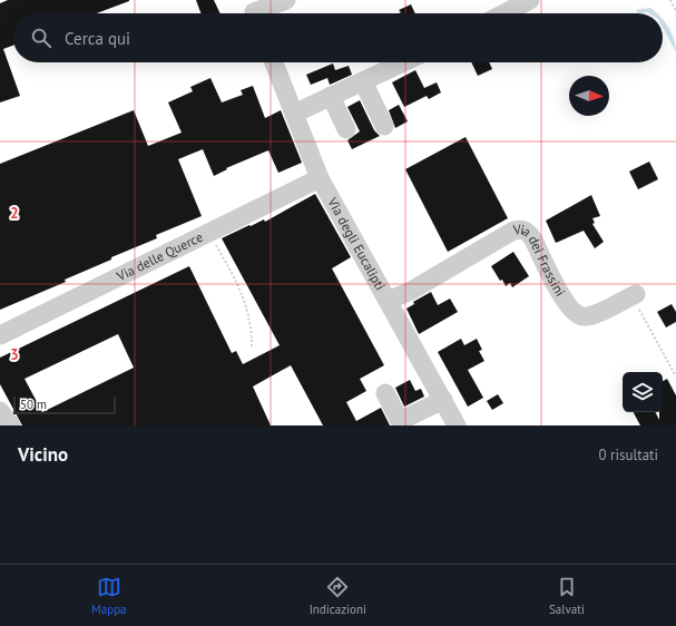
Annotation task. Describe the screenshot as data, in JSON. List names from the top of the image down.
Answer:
{
  "streets": {
    "street": ["Via degli Eucalipti", "Via delle Querce", "Via dei Frassini"]
  },
  "crossings": [
    ["Via degli Eucalipti", "Via delle Querce"],
    ["Via degli Eucalipti", "Via dei Frassini"]
  ],
  "scale_bar": "50 m",
  "north": "right",
  "page": {
    "search": "Cerca qui",
    "scale": "50 m",
    "heading": ["Vicino", "0 risultati"],
    "nav": ["Mappa", "Indicazioni", "Salvati"]
  },
  "grid": {
    "rows": ["2", "3"]
  }
}
